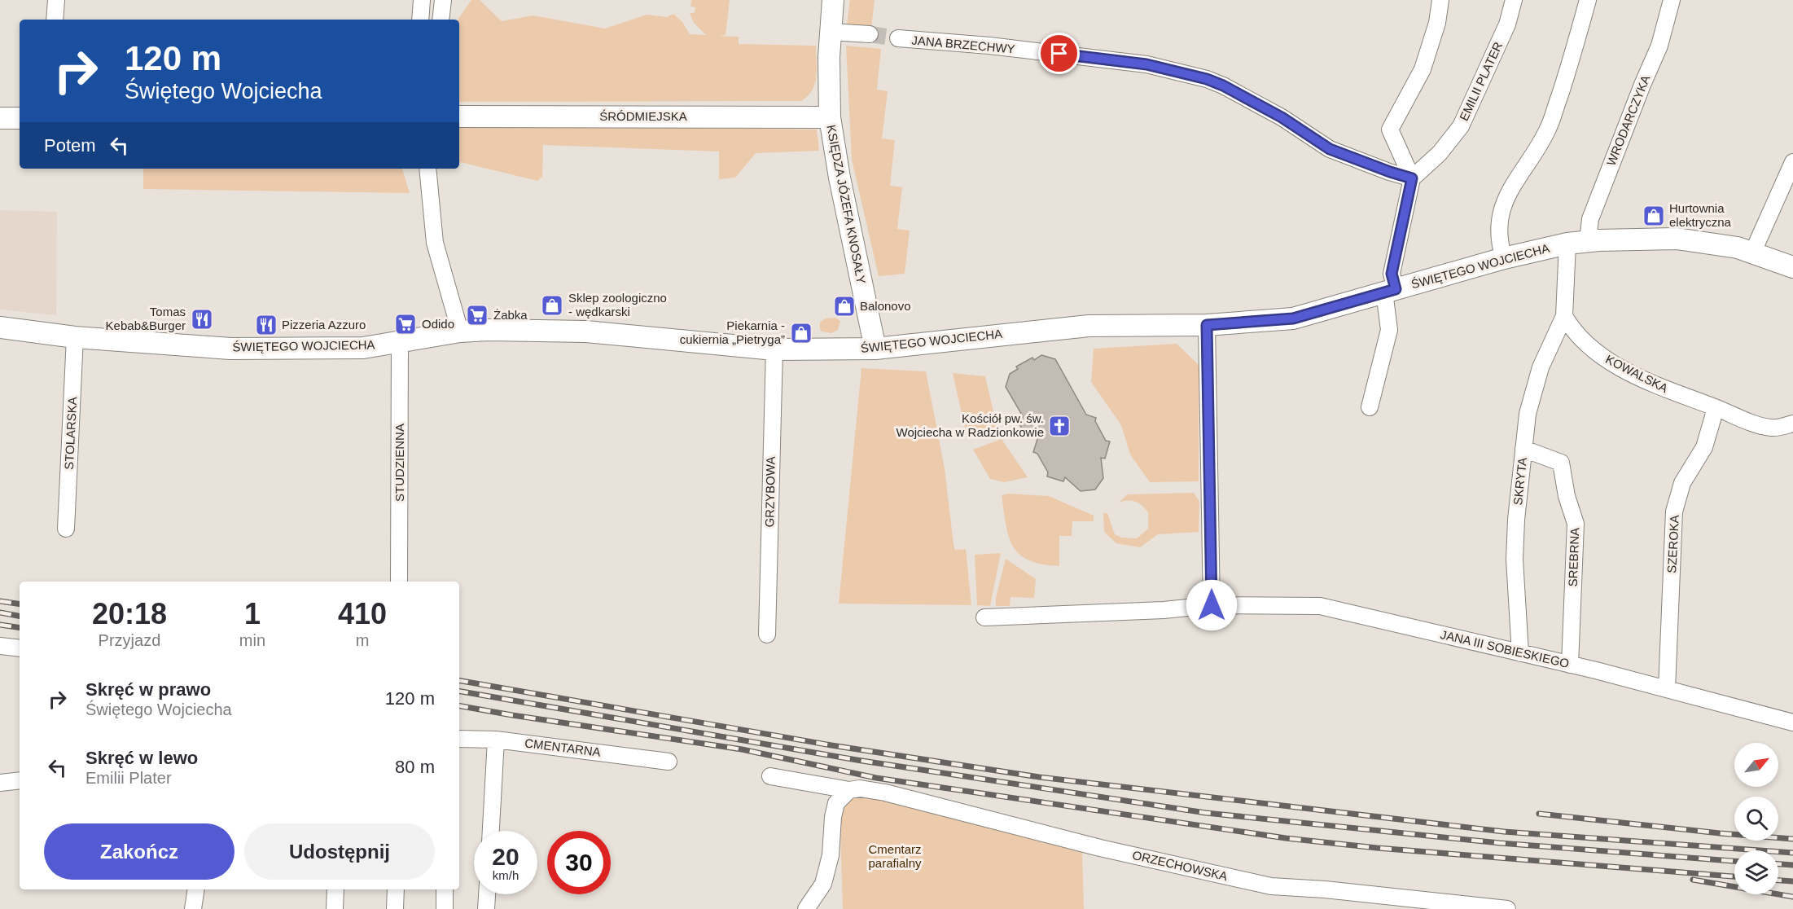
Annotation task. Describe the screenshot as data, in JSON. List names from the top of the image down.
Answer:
{
  "streets": {
    "street": [
      "JANA BRZECHWY",
      "EMILII PLATER",
      "ŚRÓDMIEJSKA",
      "WRODARCZYKA",
      "KSIĘDZA JÓZEFA KNOSAŁY",
      "ŚWIĘTEGO WOJCIECHA",
      "KOWALSKA",
      "STOLARSKA",
      "STUDZIENNA",
      "SKRYTA",
      "GRZYBOWA",
      "SZEROKA",
      "SREBRNA",
      "JANA III SOBIESKIEGO",
      "CMENTARNA",
      "ORZECHOWSKA"
    ]
  },
  "crossings": [
    ["JANA BRZECHWY", "EMILII PLATER"],
    ["ŚRÓDMIEJSKA", "KSIĘDZA JÓZEFA KNOSAŁY"],
    ["WRODARCZYKA", "ŚWIĘTEGO WOJCIECHA"],
    ["KSIĘDZA JÓZEFA KNOSAŁY", "ŚWIĘTEGO WOJCIECHA"],
    ["ŚWIĘTEGO WOJCIECHA", "STOLARSKA"],
    ["ŚWIĘTEGO WOJCIECHA", "STUDZIENNA"],
    ["ŚWIĘTEGO WOJCIECHA", "GRZYBOWA"],
    ["KOWALSKA", "SKRYTA"],
    ["KOWALSKA", "SZEROKA"],
    ["SKRYTA", "SREBRNA"],
    ["SKRYTA", "JANA III SOBIESKIEGO"],
    ["SZEROKA", "JANA III SOBIESKIEGO"],
    ["SREBRNA", "JANA III SOBIESKIEGO"]
  ],
  "parks": ["Cmentarz parafialny"],
  "places": {
    "shop": [
      "Hurtownia elektryczna",
      "Sklep zoologiczno - wędkarski",
      "Balonovo",
      "Piekarnia - cukiernia „Pietryga”"
    ],
    "supermarket": ["Żabka", "Odido"],
    "restaurant": ["Tomas Kebab&Burger", "Pizzeria Azzuro"],
    "church": ["Kościół pw. św. Wojciecha w Radzionkowie"]
  },
  "north": "top right",
  "page": {
    "turn": ["120 m", "Świętego Wojciecha"],
    "then": "Potem",
    "eta": [
      "20:18",
      "Przyjazd",
      "1",
      "min",
      "410",
      "m"
    ],
    "list": [
      {
        "name": "Skręć w prawo",
        "note": "Świętego Wojciecha",
        "value": "120 m"
      },
      {
        "name": "Skręć w lewo",
        "note": "Emilii Plater",
        "value": "80 m"
      }
    ],
    "buttons": ["Zakończ", "Udostępnij"],
    "speed": "20 km/h",
    "limit": "30"
  }
}
